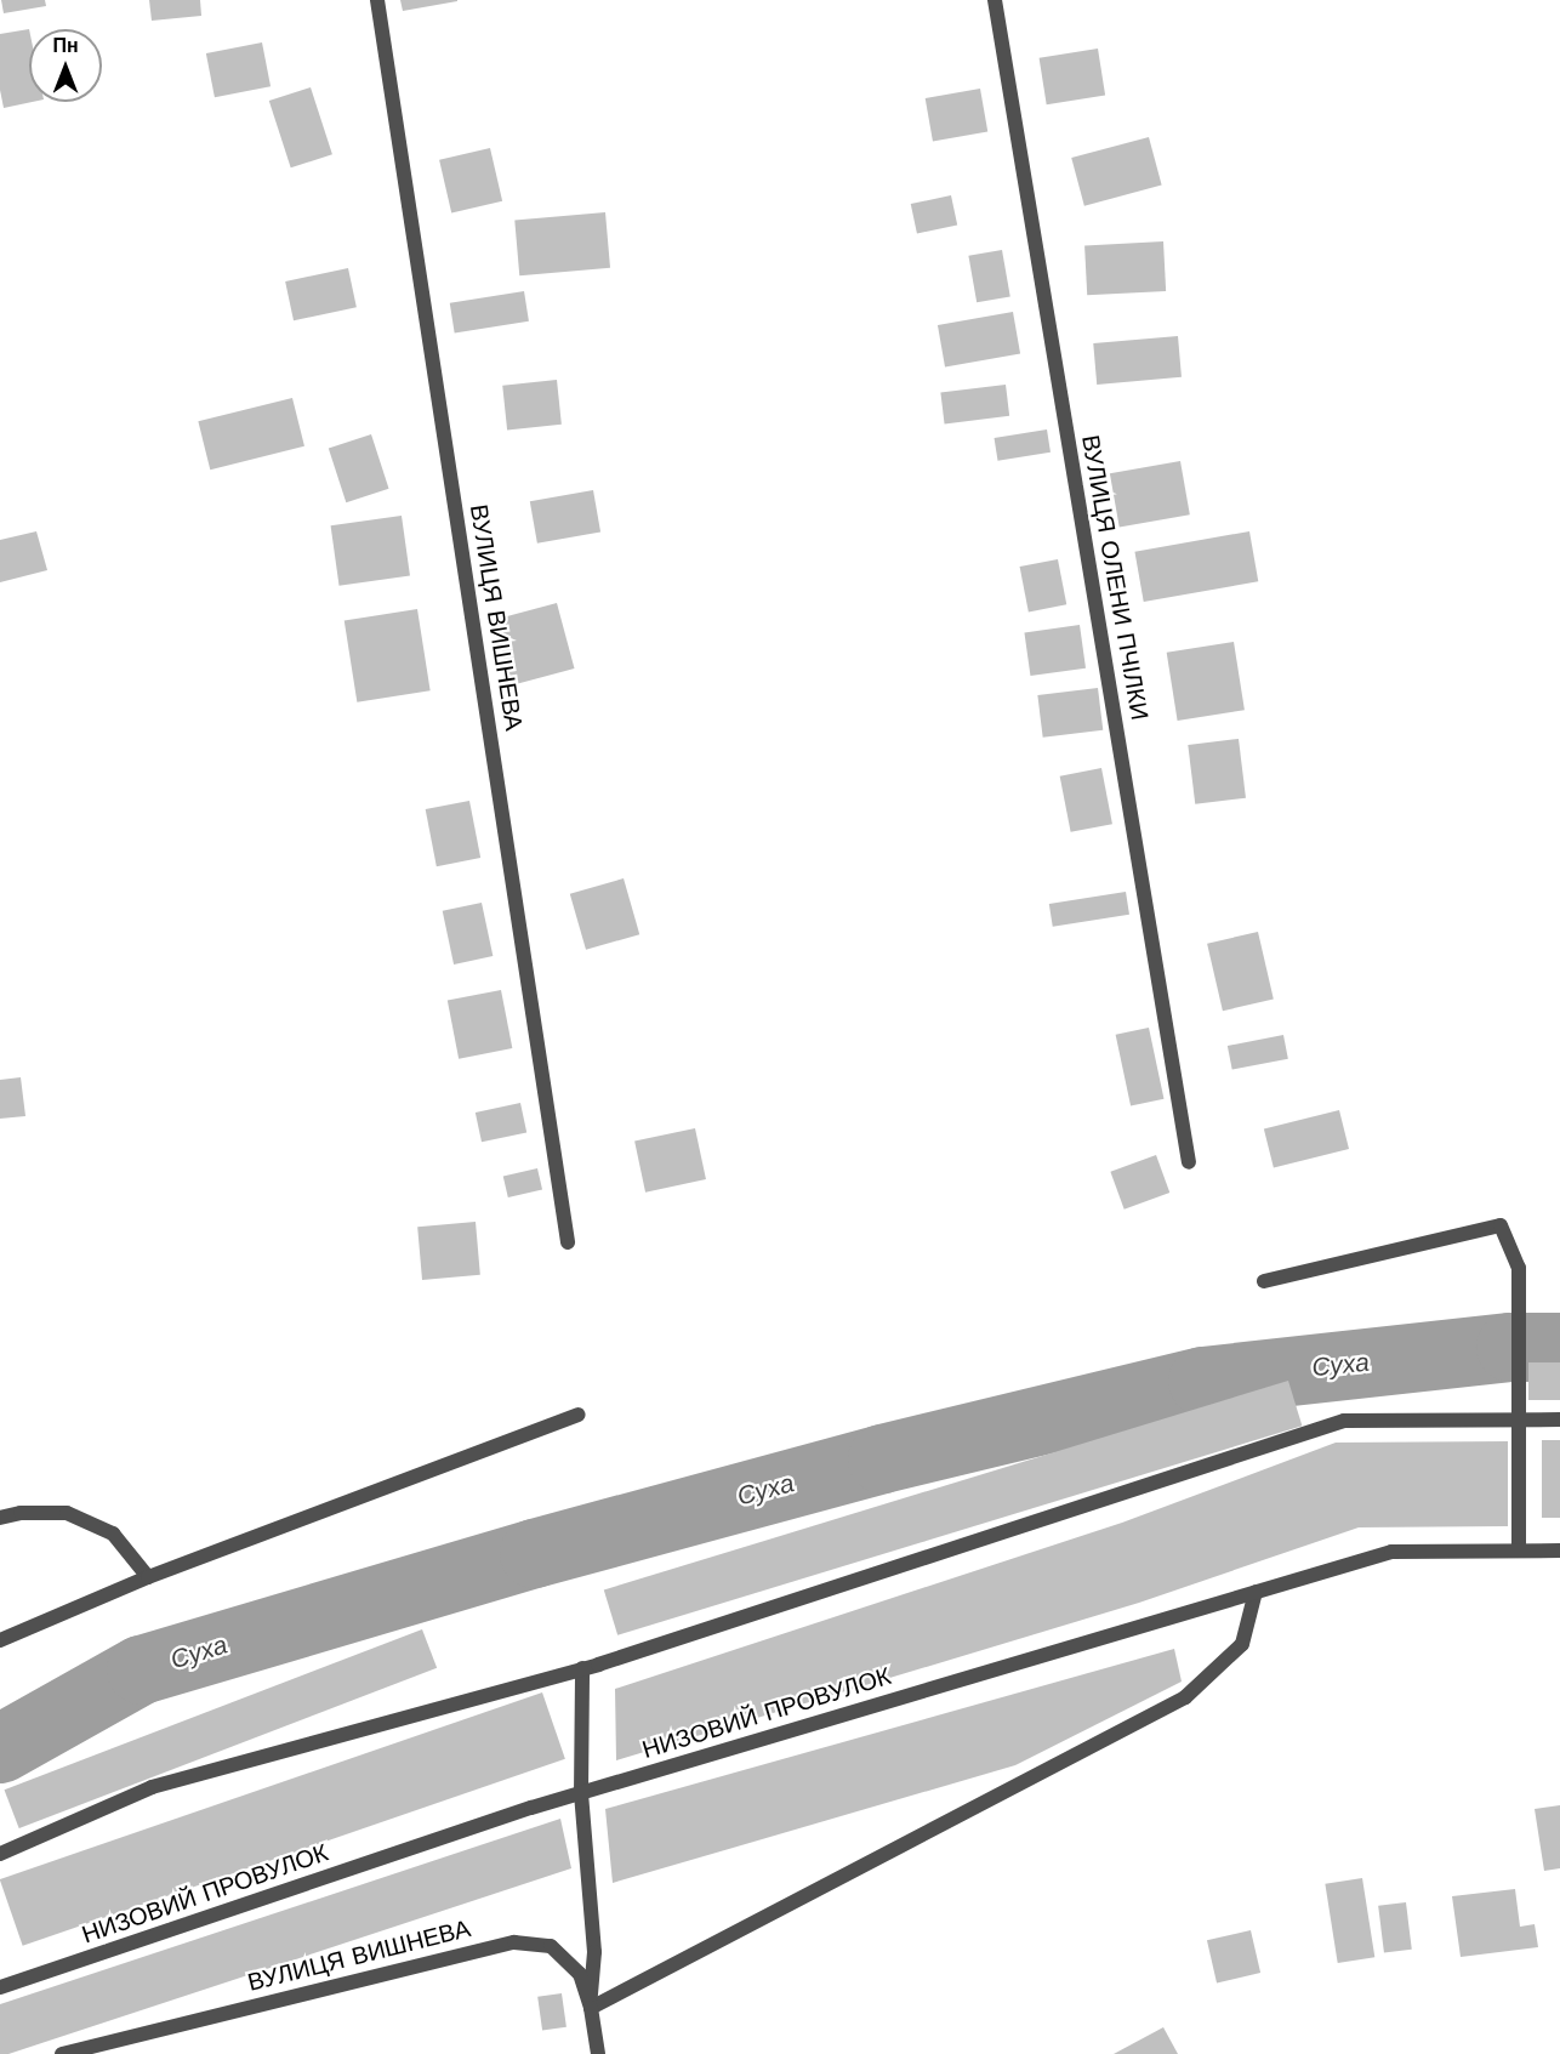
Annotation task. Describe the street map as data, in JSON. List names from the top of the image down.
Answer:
{
  "streets": {
    "street": ["ВУЛИЦЯ ОЛЕНИ ПЧІЛКИ", "ВУЛИЦЯ ВИШНЕВА", "НИЗОВИЙ ПРОВУЛОК"]
  },
  "water": ["Суха"],
  "north": "top"
}
